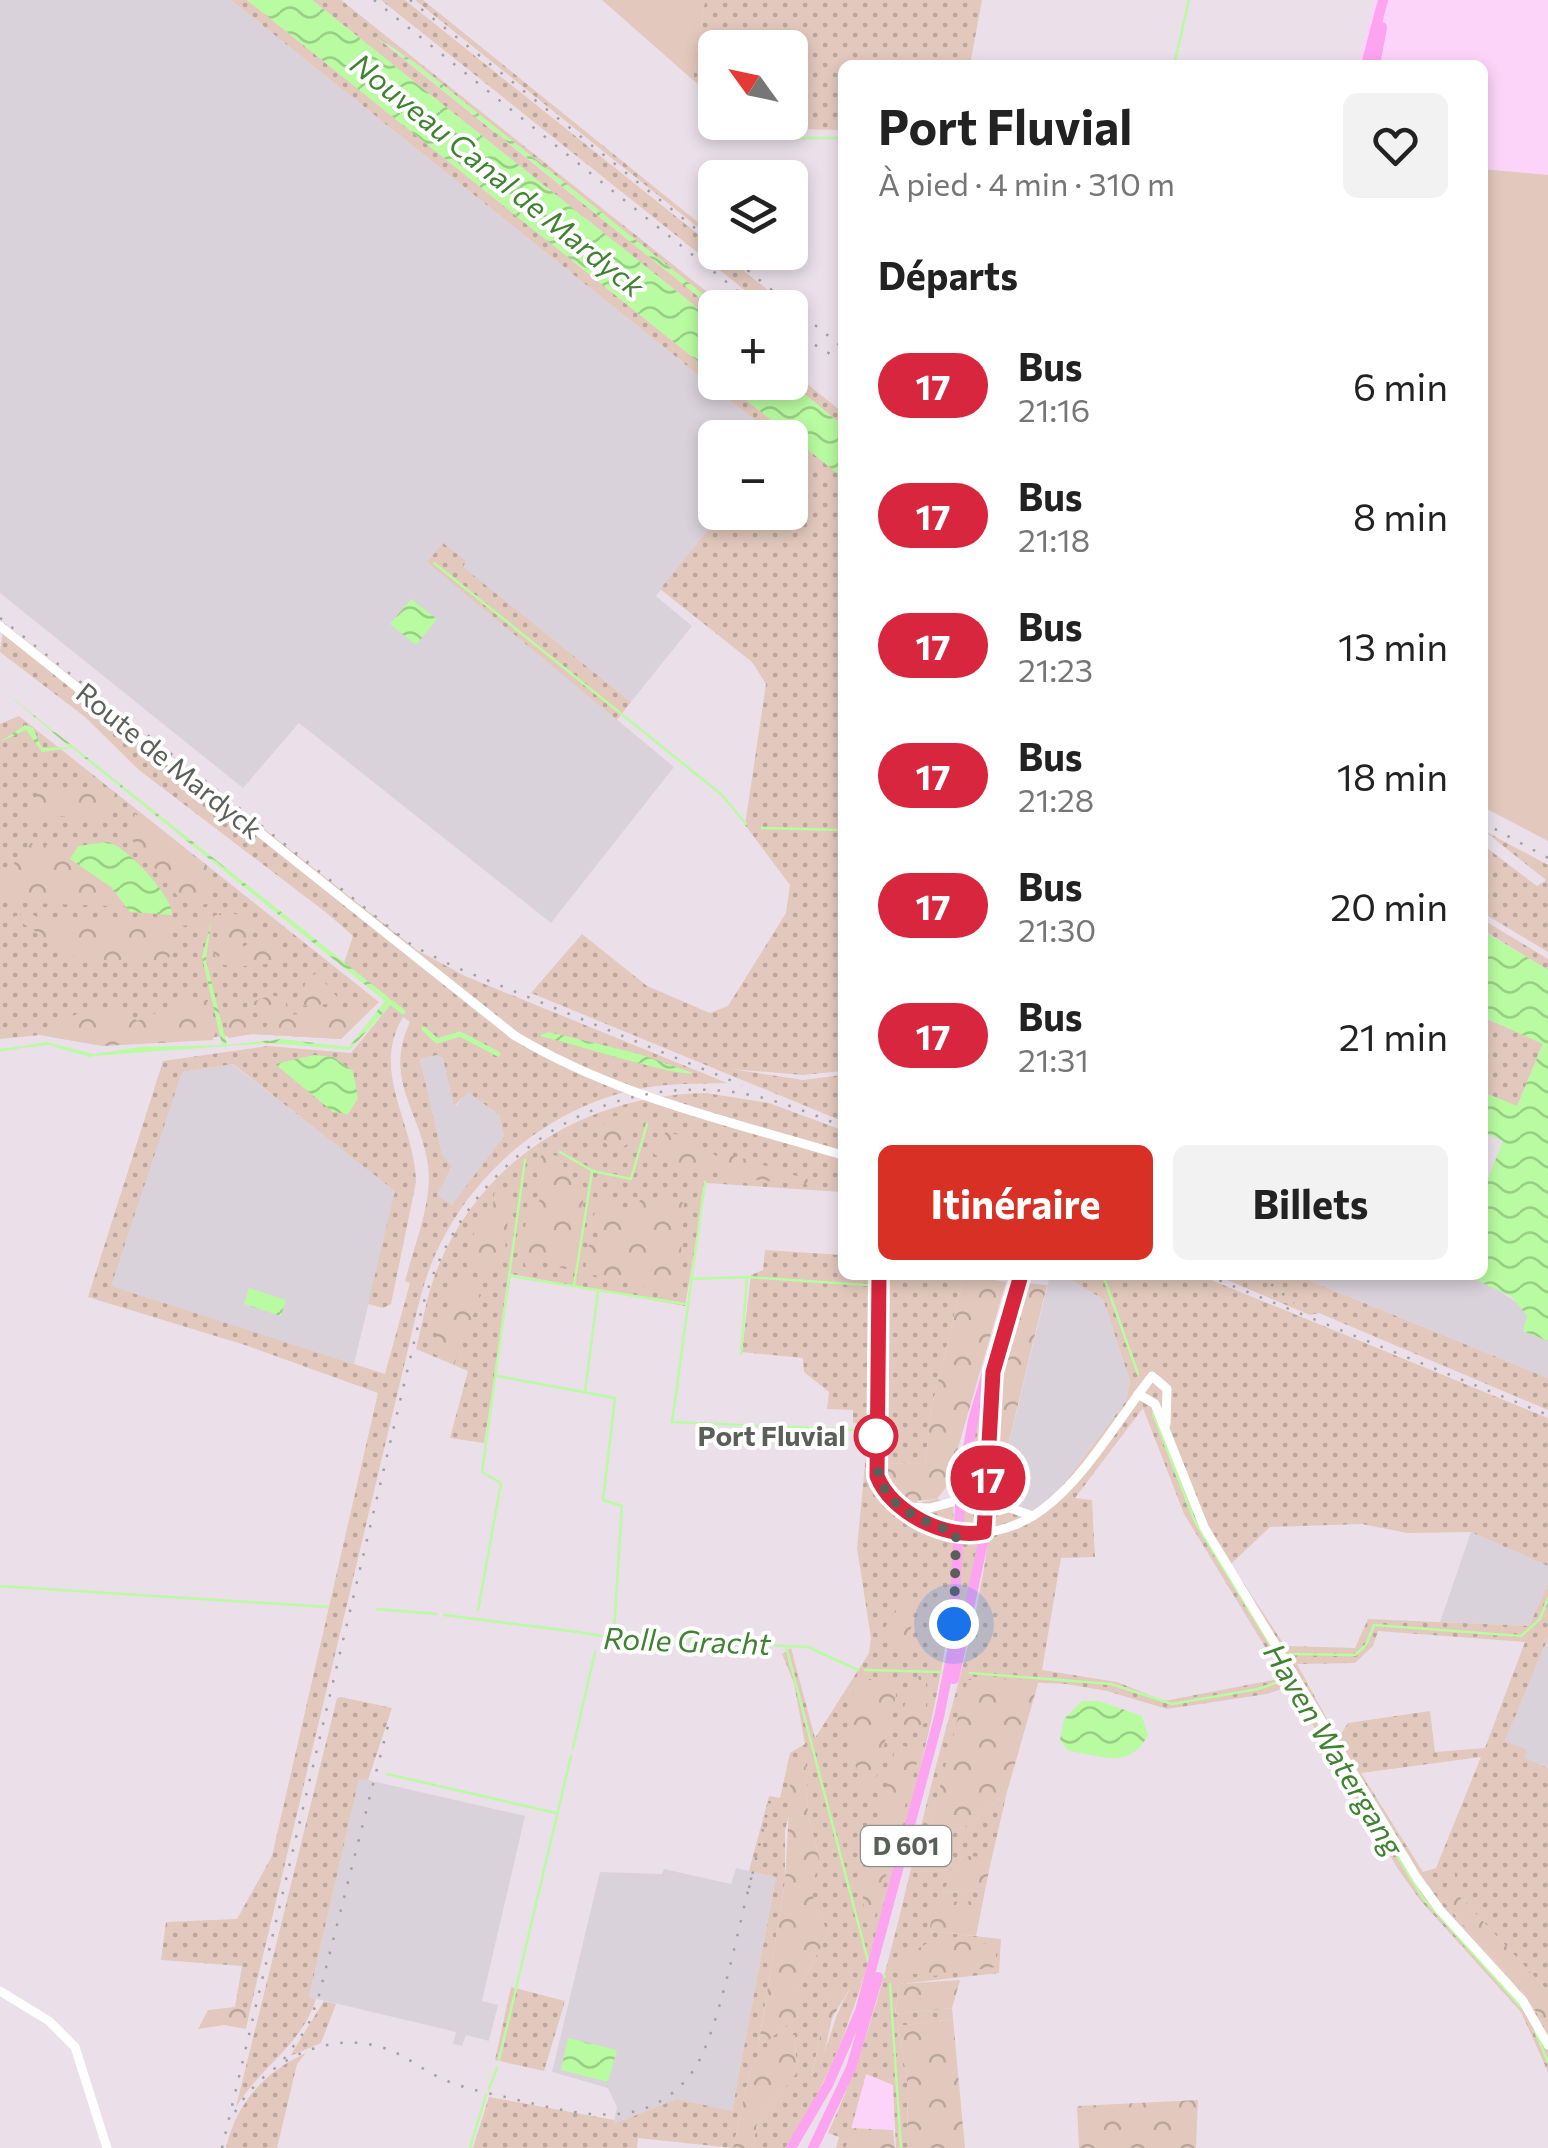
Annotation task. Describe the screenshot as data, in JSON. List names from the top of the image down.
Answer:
{
  "streets": {
    "main road": ["Route de Mardyck", "D 601"]
  },
  "water": ["Nouveau Canal de Mardyck", "Rolle Gracht", "Haven Watergang"],
  "places": ["Port Fluvial"],
  "lines": ["bus line 17"],
  "north": "top left",
  "page": {
    "on_map": "17",
    "map_buttons": ["+", "−"],
    "heading": [
      ["Port Fluvial", "À pied · 4 min · 310 m"],
      "Départs"
    ],
    "list": [
      {
        "mark": "17",
        "name": "Bus",
        "note": "21:16",
        "value": "6 min"
      },
      {
        "mark": "17",
        "name": "Bus",
        "note": "21:18",
        "value": "8 min"
      },
      {
        "mark": "17",
        "name": "Bus",
        "note": "21:23",
        "value": "13 min"
      },
      {
        "mark": "17",
        "name": "Bus",
        "note": "21:28",
        "value": "18 min"
      },
      {
        "mark": "17",
        "name": "Bus",
        "note": "21:30",
        "value": "20 min"
      },
      {
        "mark": "17",
        "name": "Bus",
        "note": "21:31",
        "value": "21 min"
      }
    ],
    "buttons": ["Itinéraire", "Billets"]
  }
}
